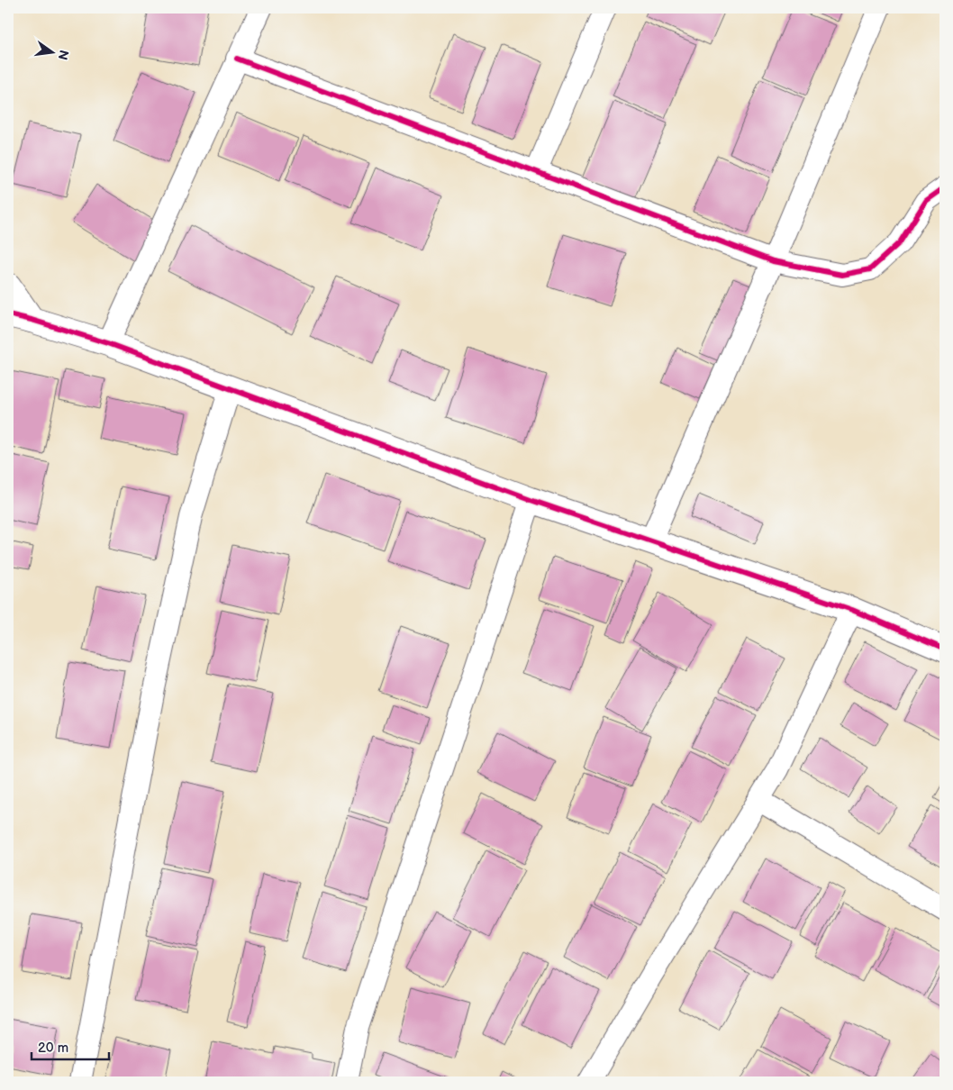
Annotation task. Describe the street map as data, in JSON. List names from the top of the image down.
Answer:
{
  "scale_bar": "20 m",
  "north": "right"
}
